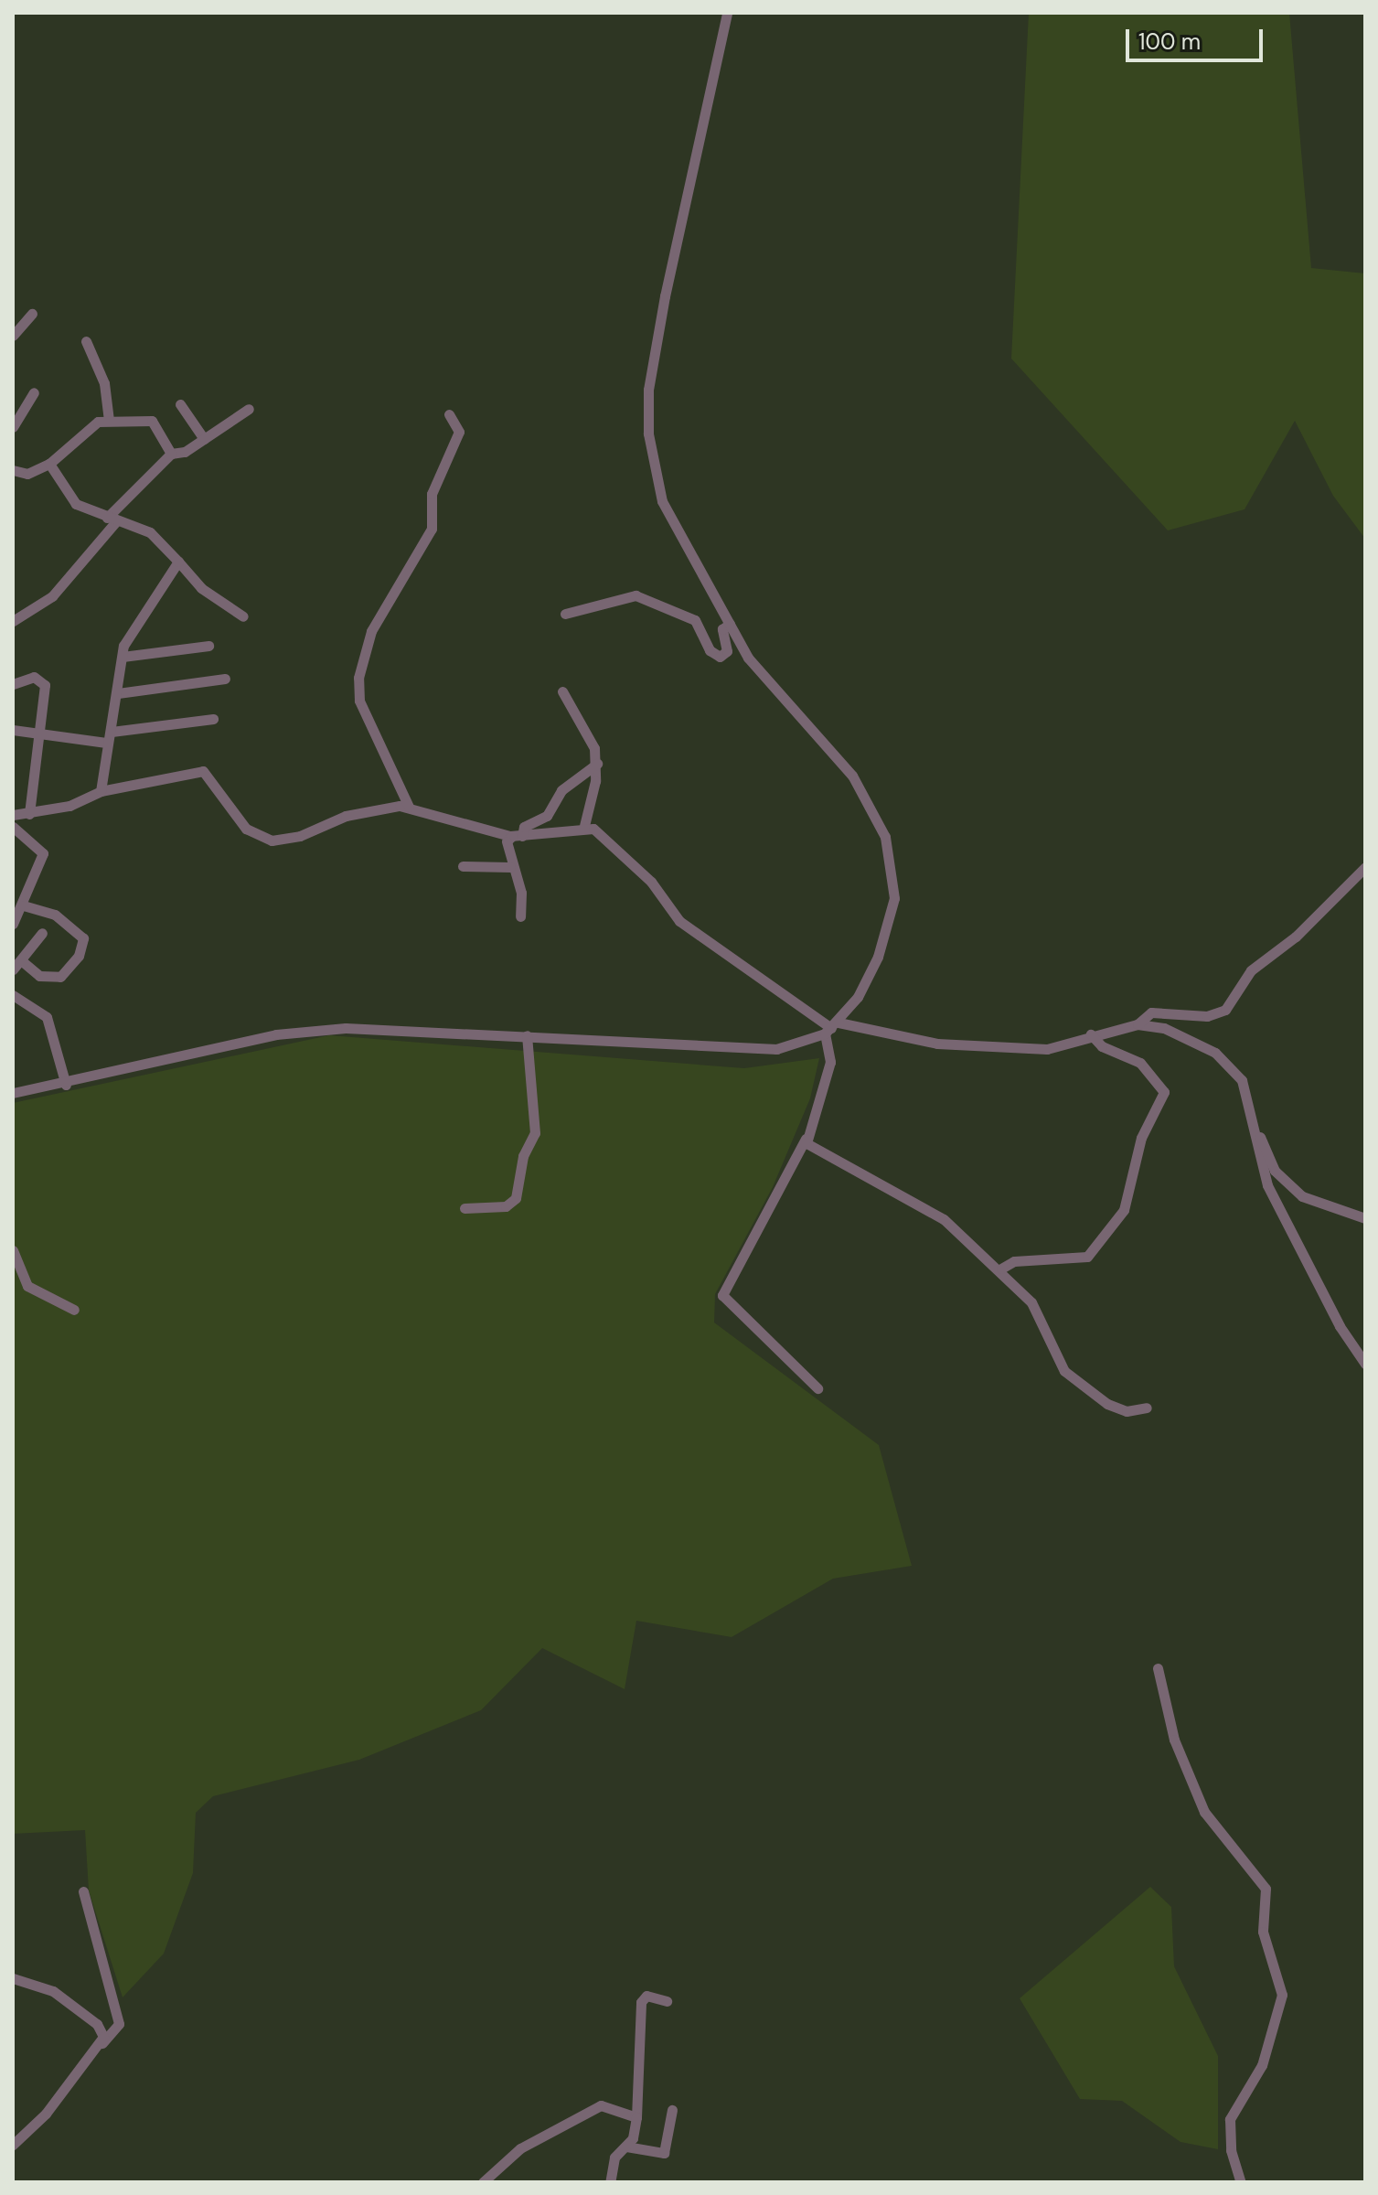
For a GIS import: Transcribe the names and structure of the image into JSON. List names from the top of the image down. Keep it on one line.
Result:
{"scale_bar":"100 m"}
